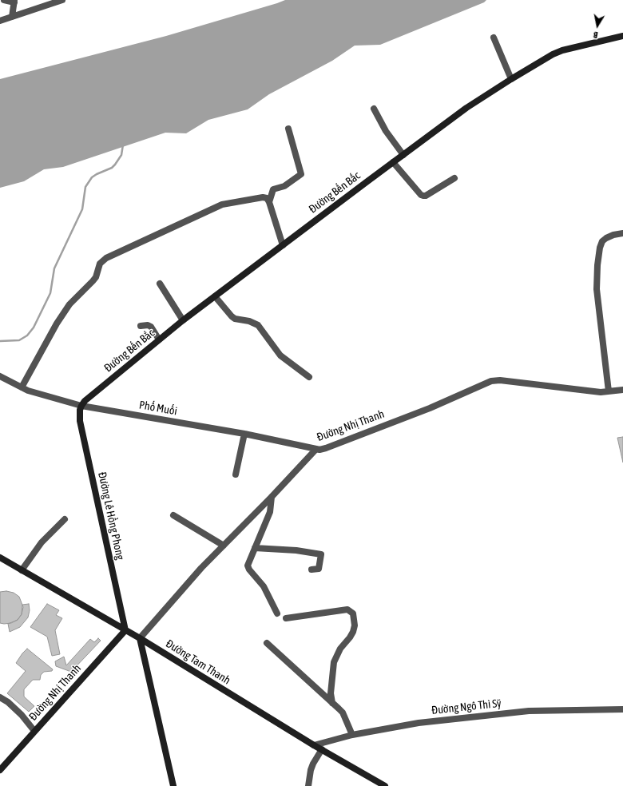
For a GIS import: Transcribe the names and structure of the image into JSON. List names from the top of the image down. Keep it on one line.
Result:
{"streets":{"main road":["Đường Bến Bắc","Đường Nhị Thanh","Đường Lê Hồng Phong","Đường Tam Thanh"],"street":["Phố Muối","Đường Ngô Thì Sỹ"]},"crossings":[["Đường Bến Bắc","Phố Muối"],["Đường Bến Bắc","Đường Lê Hồng Phong"],["Phố Muối","Đường Nhị Thanh"],["Phố Muối","Đường Lê Hồng Phong"],["Đường Nhị Thanh","Đường Lê Hồng Phong"],["Đường Nhị Thanh","Đường Tam Thanh"],["Đường Lê Hồng Phong","Đường Tam Thanh"],["Đường Tam Thanh","Đường Ngô Thì Sỹ"]],"north":"bottom"}
